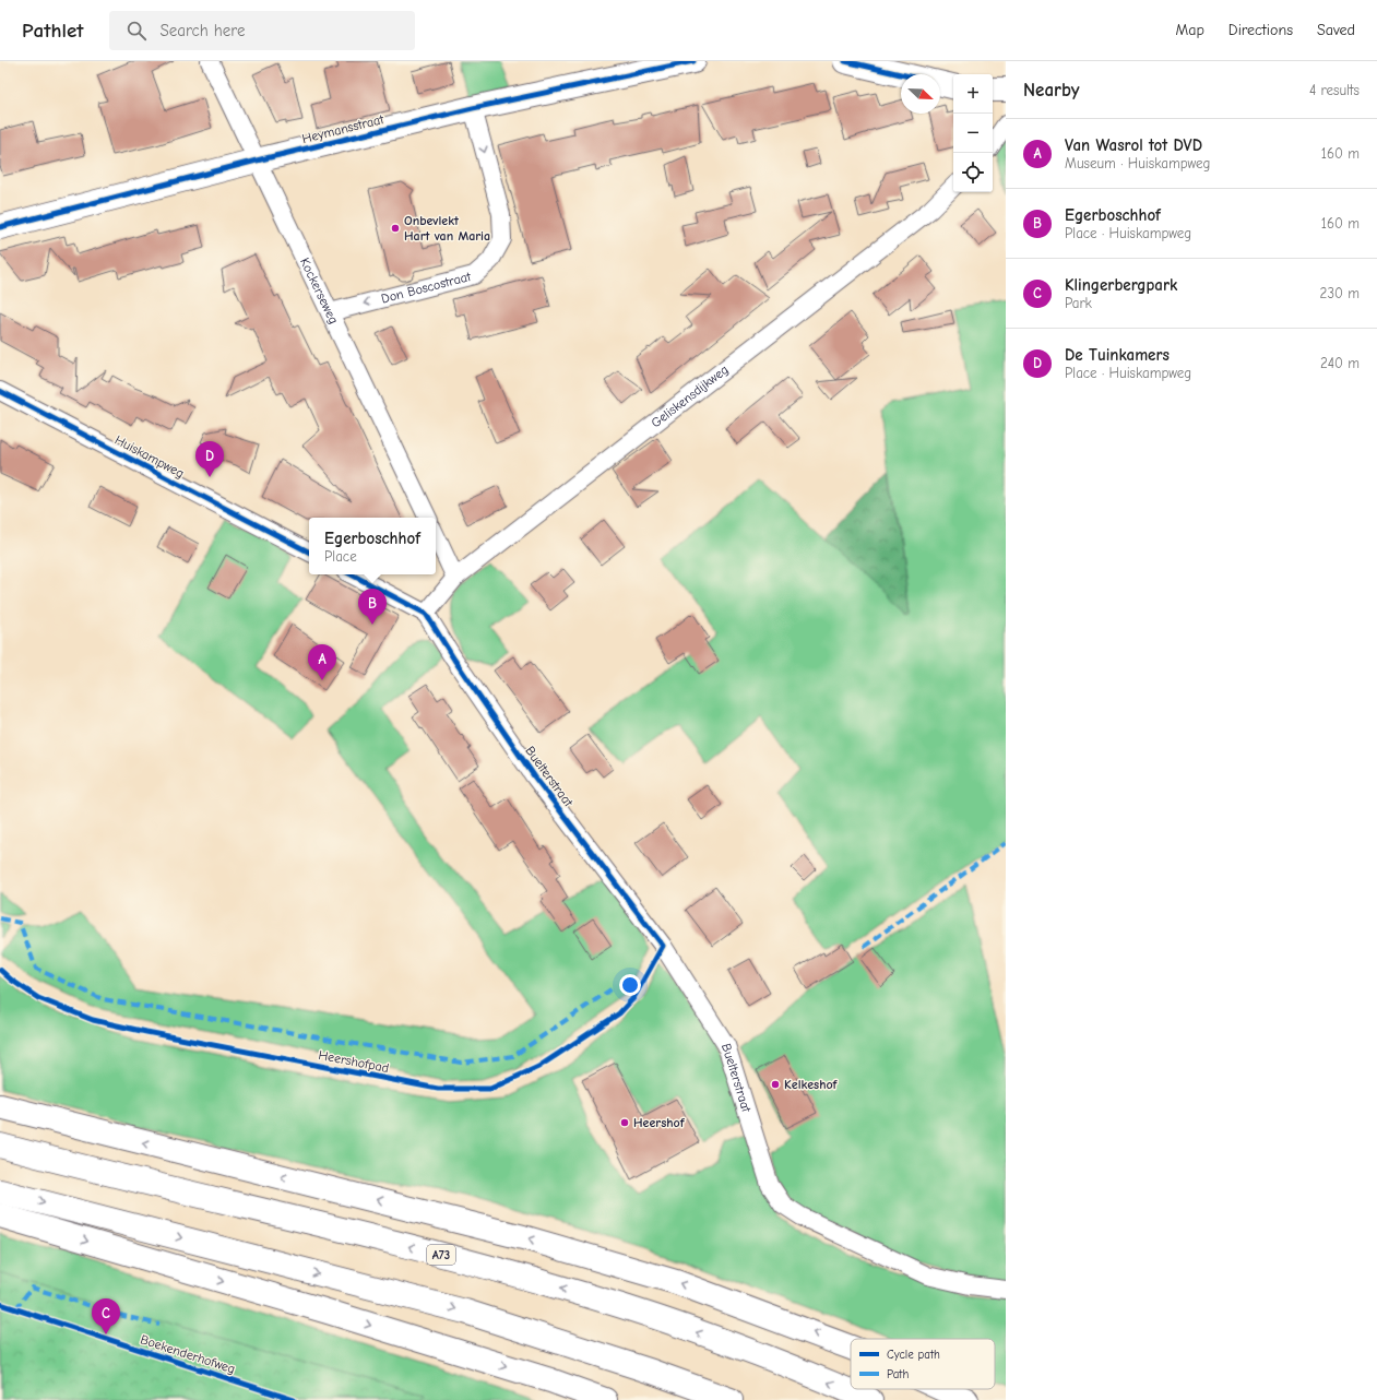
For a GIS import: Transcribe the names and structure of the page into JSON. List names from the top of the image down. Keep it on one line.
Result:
{"streets":{"main road":["Heymansstraat","A73"],"street":["Don Boscostraat","Kockerseweg","Geliskensdijkweg","Huiskampweg","Buelterstraat"],"cycle path":["Heershofpad","Boekenderhofweg"]},"crossings":[["Heymansstraat","Don Boscostraat"],["Heymansstraat","Kockerseweg"],["Don Boscostraat","Kockerseweg"],["Geliskensdijkweg","Buelterstraat"]],"places":["Onbevlekt Hart van Maria","Kelkeshof","Heershof"],"legend":["Cycle path","Path"],"north":"bottom right","page":{"header":"Pathlet","search":"Search here","nav":["Map","Directions","Saved"],"heading":["Nearby","4 results"],"map_buttons":["+","−"],"list":[{"mark":"A","name":"Van Wasrol tot DVD","note":"Museum · Huiskampweg","value":"160 m"},{"mark":"B","name":"Egerboschhof","note":"Place · Huiskampweg","value":"160 m"},{"mark":"C","name":"Klingerbergpark","note":"Park","value":"230 m"},{"mark":"D","name":"De Tuinkamers","note":"Place · Huiskampweg","value":"240 m"}],"pins":["D","B","A","C"],"popup":["Egerboschhof","Place"]}}
